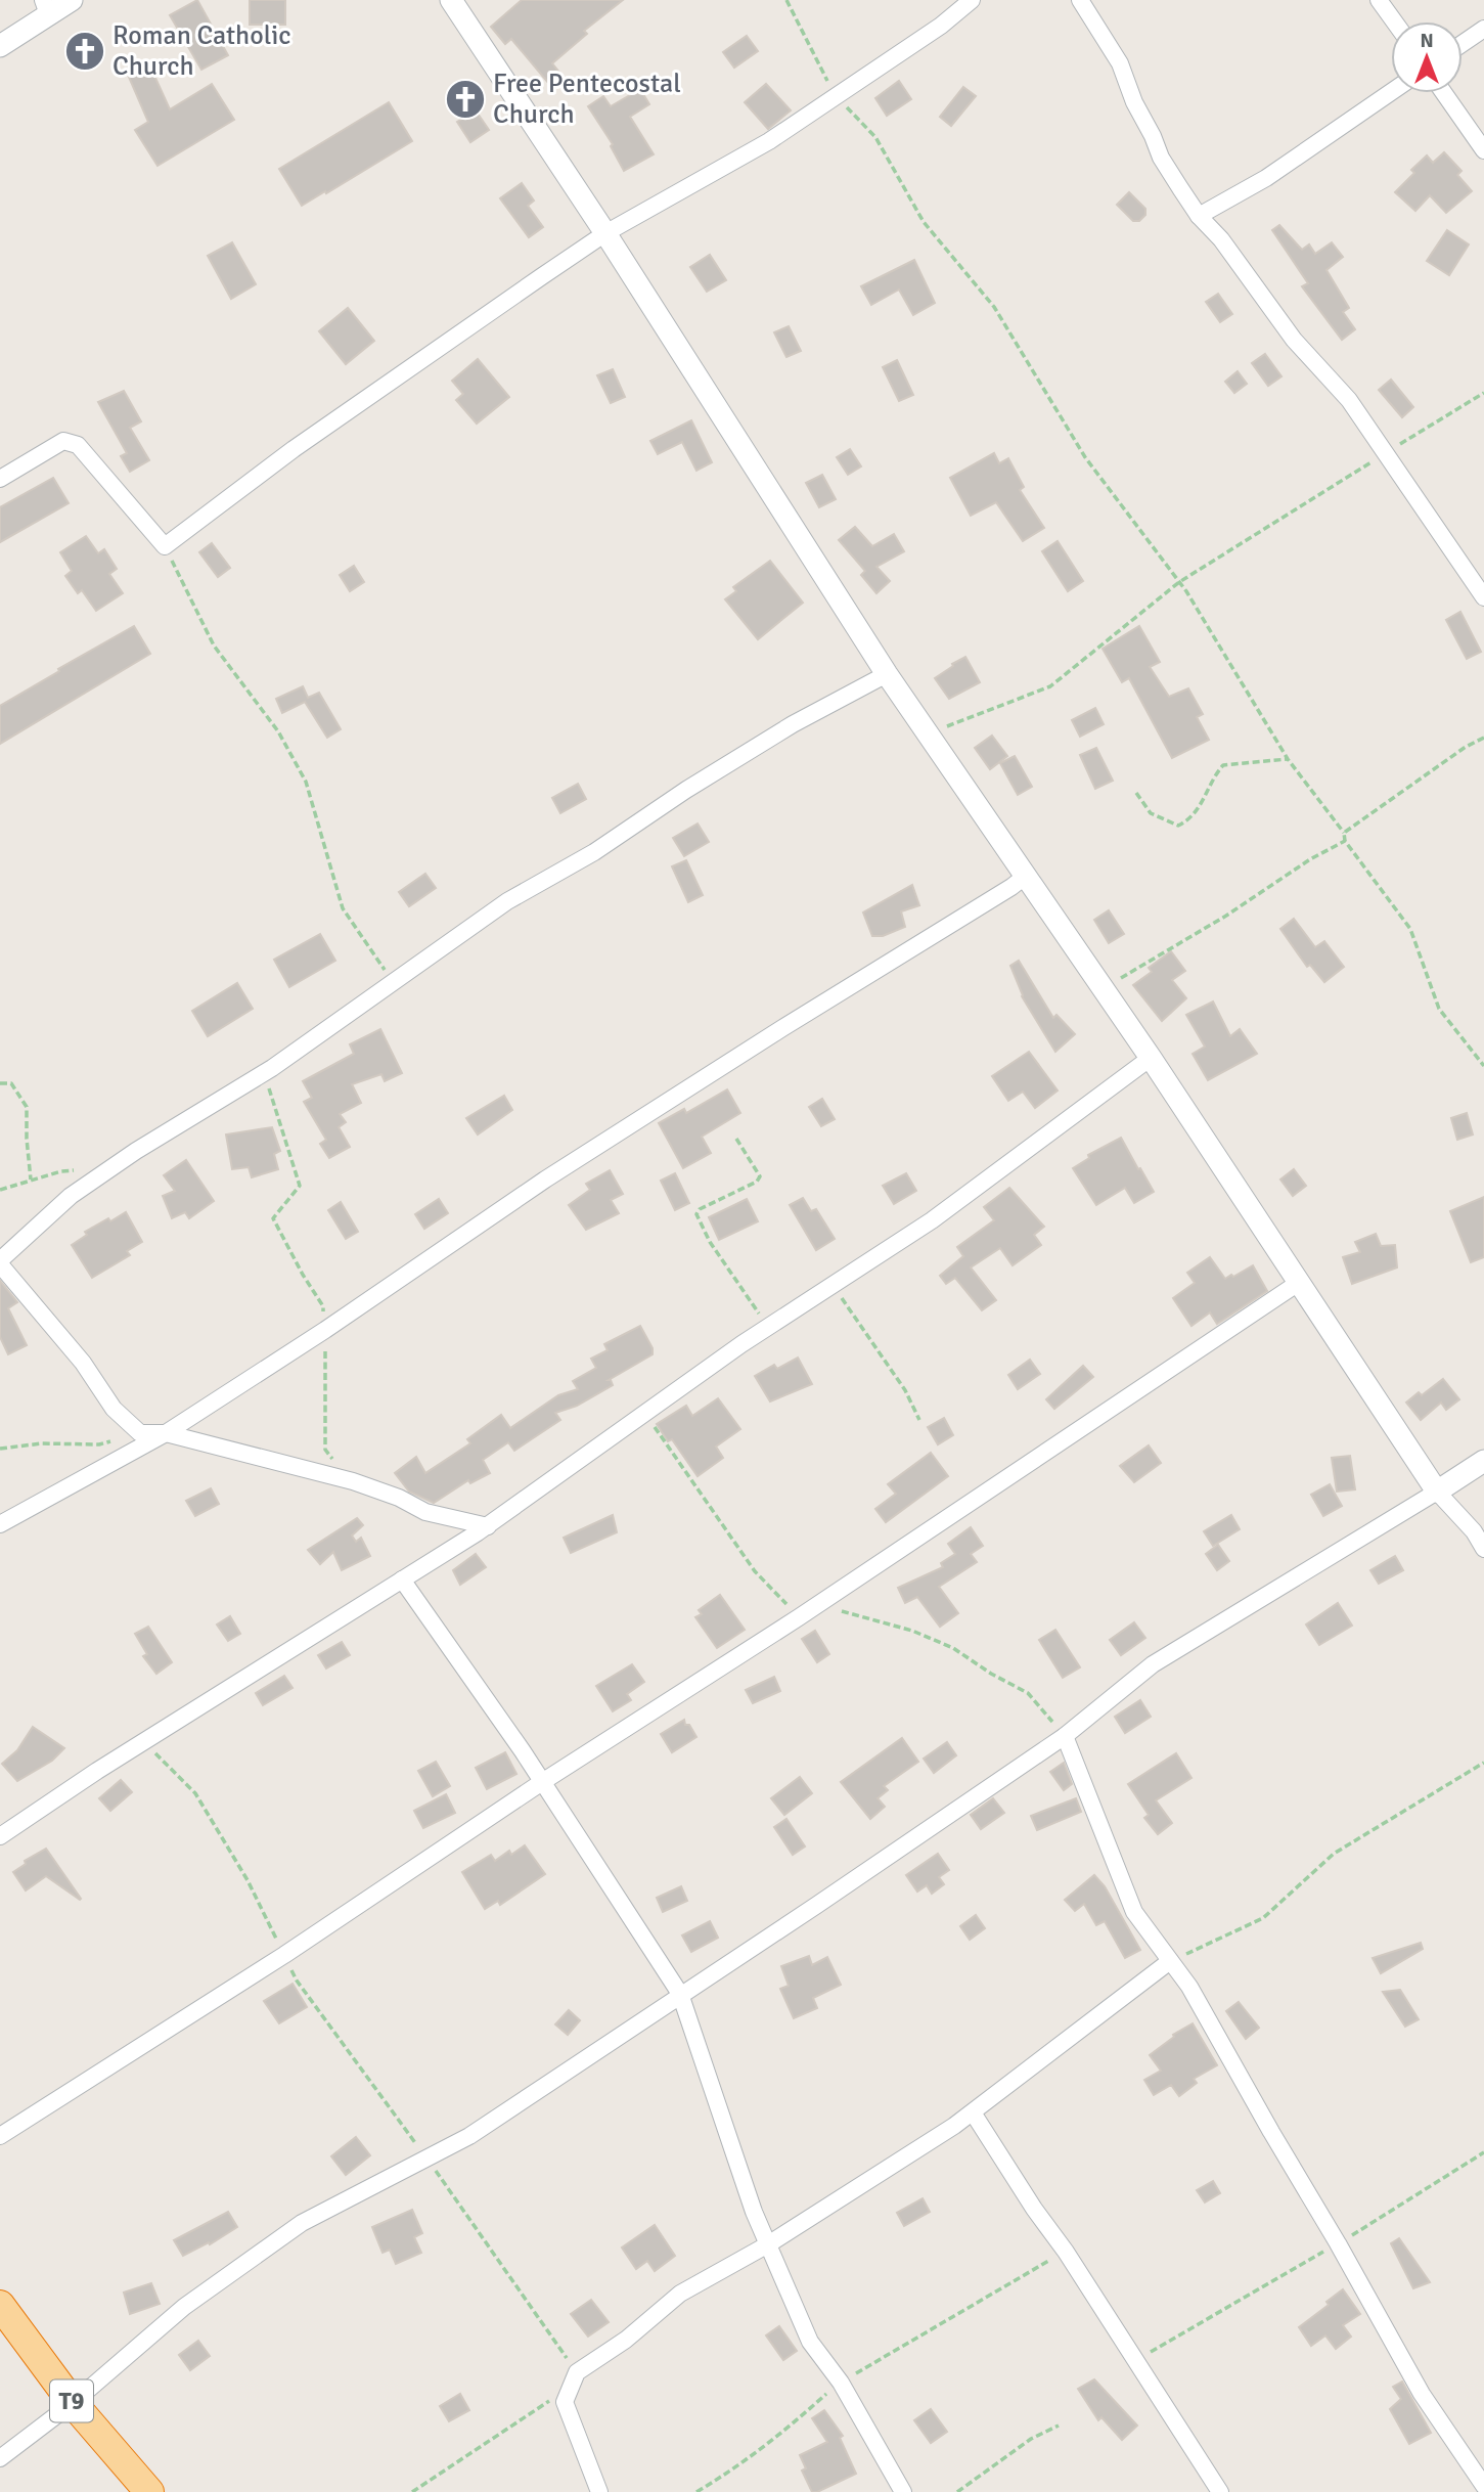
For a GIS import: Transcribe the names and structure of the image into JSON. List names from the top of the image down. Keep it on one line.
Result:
{"streets":{"highway":["T9"]},"places":{"church":["Roman Catholic Church","Free Pentecostal Church"]},"north":"top"}
